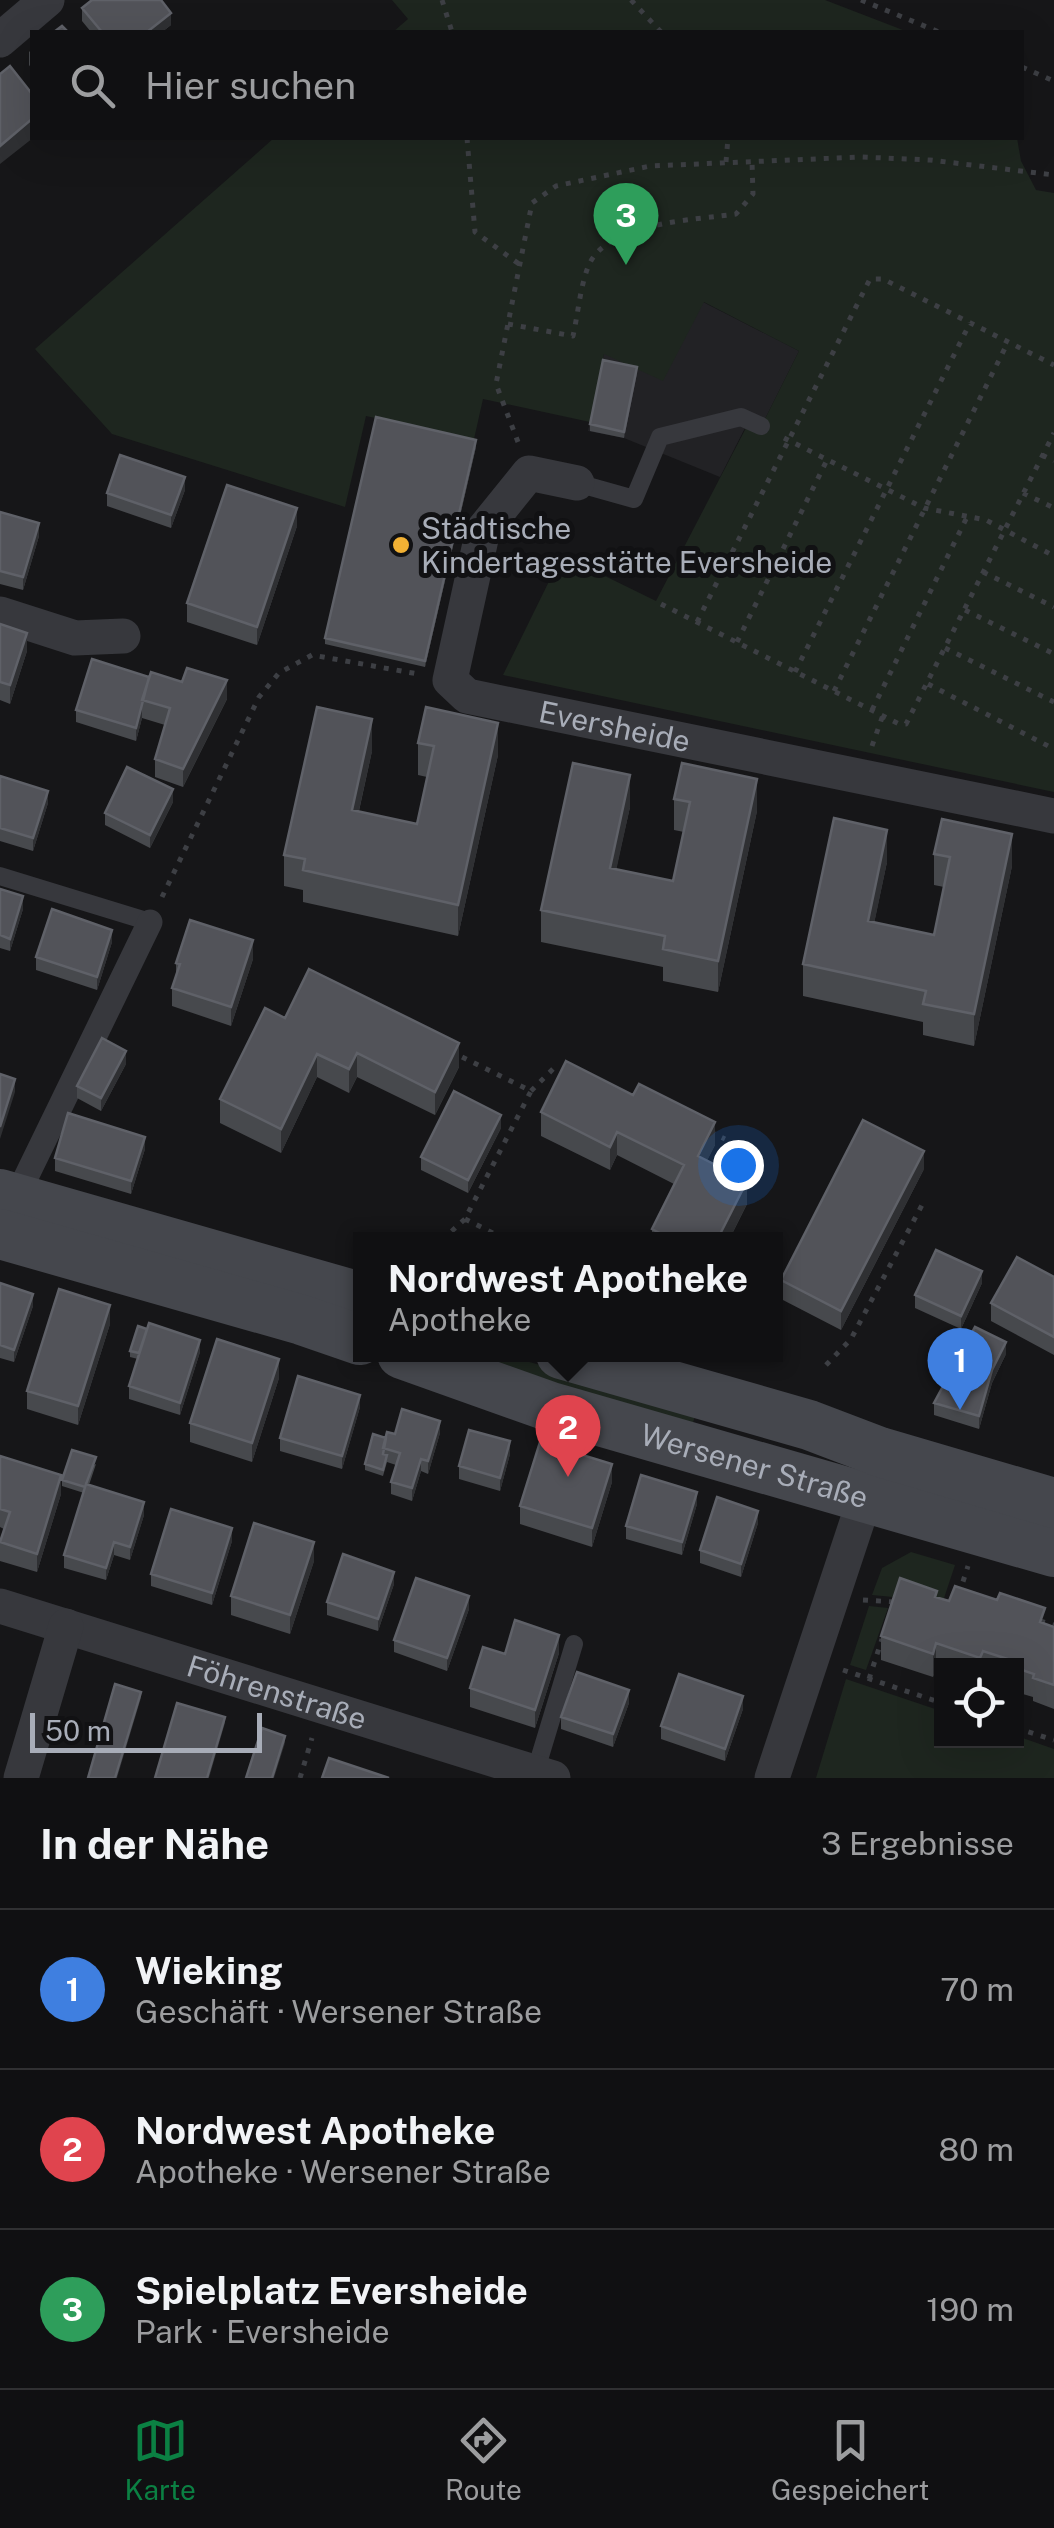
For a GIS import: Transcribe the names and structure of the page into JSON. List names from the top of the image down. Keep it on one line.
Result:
{"streets":{"main road":["Wersener Straße"],"street":["Eversheide","Föhrenstraße"]},"places":["Städtische Kindertagesstätte Eversheide"],"scale_bar":"50 m","page":{"search":"Hier suchen","pins":["3","1","2"],"popup":["Nordwest Apotheke","Apotheke"],"scale":"50 m","heading":["In der Nähe","3 Ergebnisse"],"list":[{"mark":"1","name":"Wieking","note":"Geschäft · Wersener Straße","value":"70 m"},{"mark":"2","name":"Nordwest Apotheke","note":"Apotheke · Wersener Straße","value":"80 m"},{"mark":"3","name":"Spielplatz Eversheide","note":"Park · Eversheide","value":"190 m"}],"nav":["Karte","Route","Gespeichert"]}}
